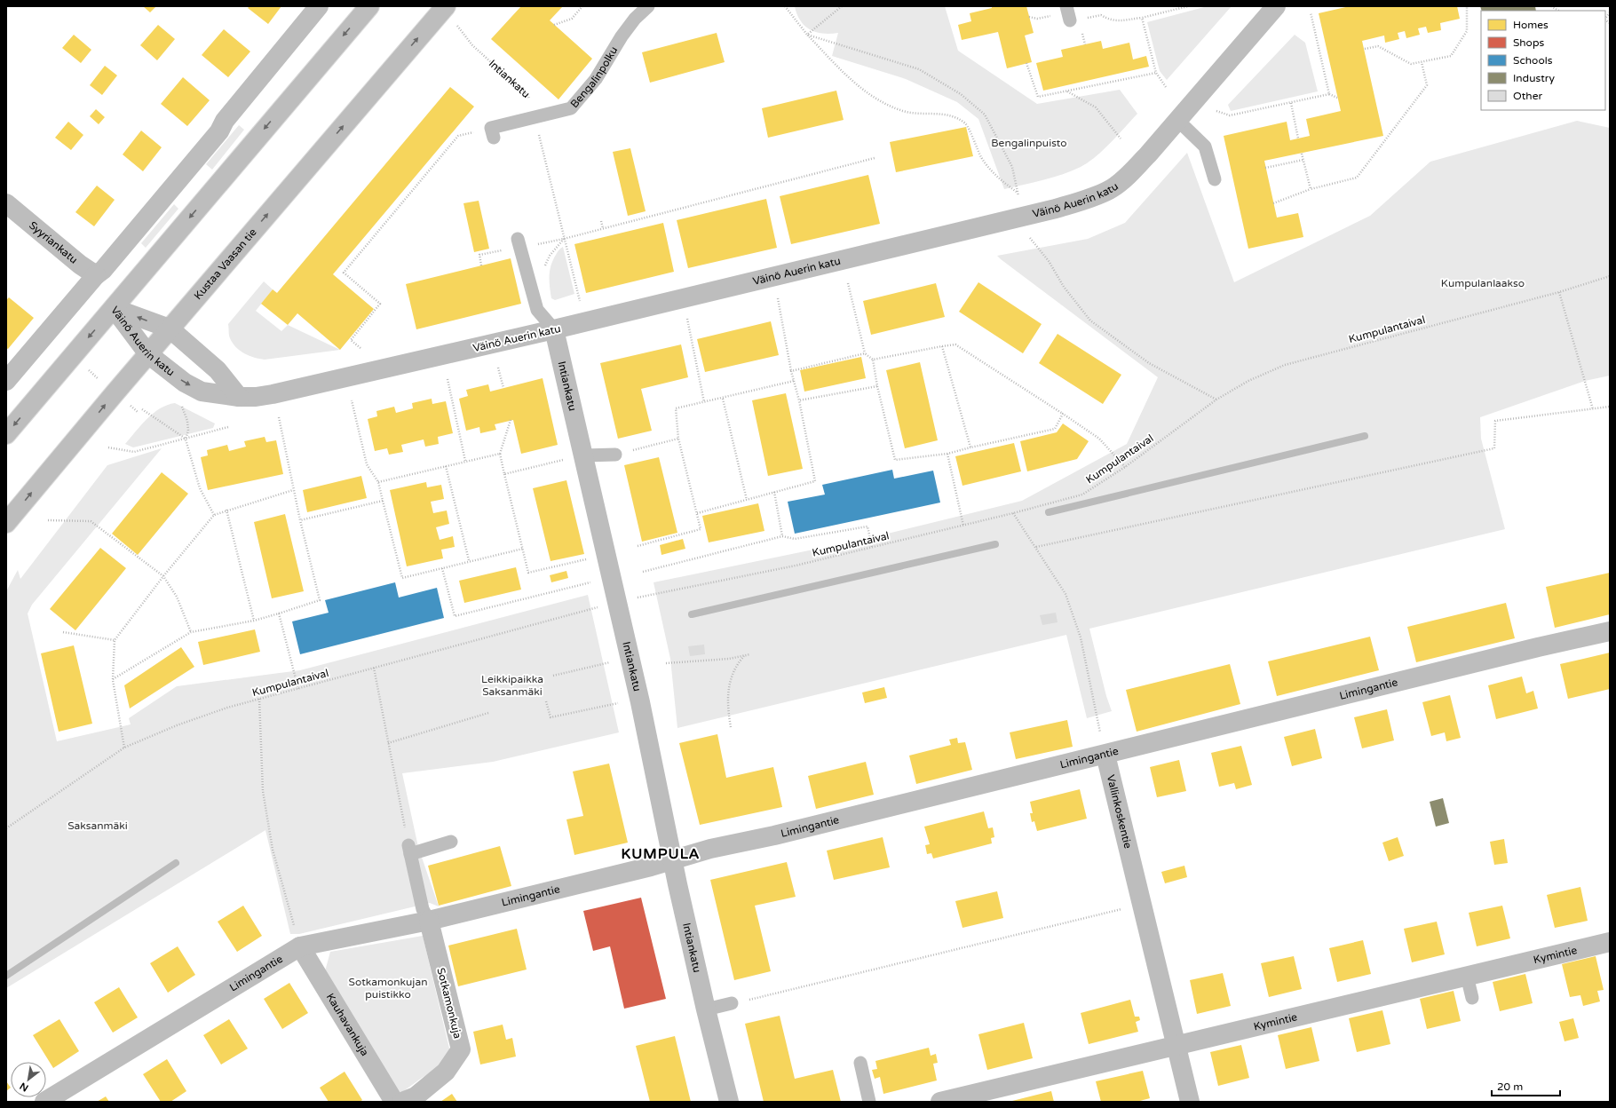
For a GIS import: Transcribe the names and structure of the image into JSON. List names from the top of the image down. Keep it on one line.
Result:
{"streets":{"street":["Intiankatu","Väinö Auerin katu","Syyriankatu","Kustaa Vaasan tie","Limingantie","Vallinkoskentie","Kymintie","Sotkamonkuja","Kauhavankuja"],"lane":["Bengalinpolku"],"path":["Kumpulantaival"]},"crossings":[["Bengalinpolku","Intiankatu"],["Intiankatu","Väinö Auerin katu"],["Intiankatu","Kumpulantaival"],["Intiankatu","Limingantie"],["Väinö Auerin katu","Kustaa Vaasan tie"],["Limingantie","Vallinkoskentie"],["Limingantie","Sotkamonkuja"],["Limingantie","Kauhavankuja"],["Vallinkoskentie","Kymintie"]],"districts":["KUMPULA"],"parks":["Bengalinpuisto","Kumpulanlaakso","Leikkipaikka Saksanmäki","Saksanmäki","Sotkamonkujan puistikko"],"legend":["Homes","Shops","Schools","Industry","Other"],"scale_bar":"20 m","north":"bottom left"}
